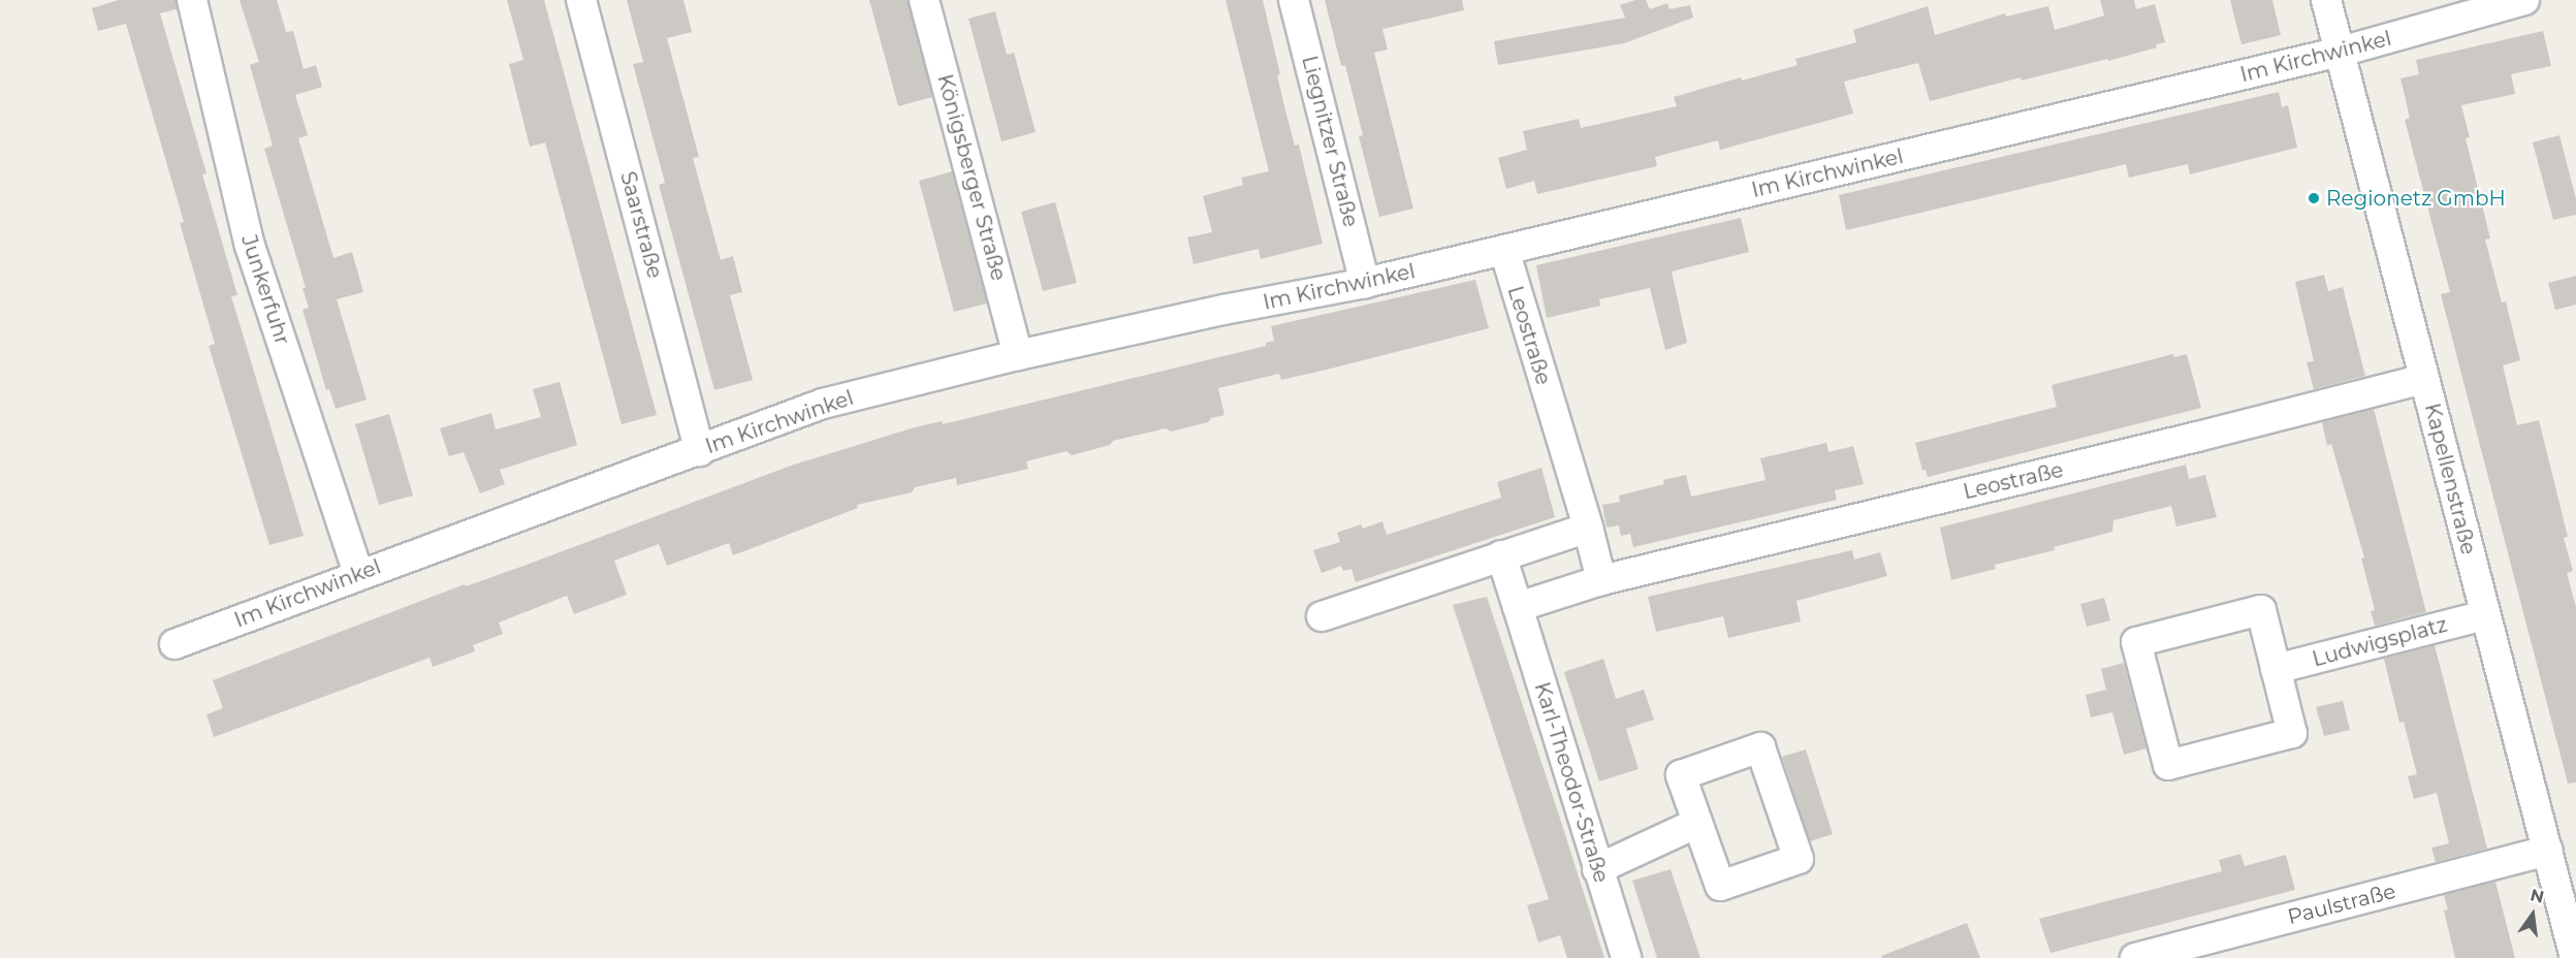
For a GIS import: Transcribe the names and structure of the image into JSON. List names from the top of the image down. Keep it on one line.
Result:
{"streets":{"street":["Im Kirchwinkel","Liegnitzer Straße","Königsberger Straße","Saarstraße","Junkerfuhr","Leostraße","Kapellenstraße","Ludwigsplatz","Karl-Theodor-Straße","Paulstraße"]},"crossings":[["Im Kirchwinkel","Liegnitzer Straße"],["Im Kirchwinkel","Königsberger Straße"],["Im Kirchwinkel","Saarstraße"],["Im Kirchwinkel","Junkerfuhr"],["Im Kirchwinkel","Leostraße"],["Im Kirchwinkel","Kapellenstraße"],["Leostraße","Kapellenstraße"],["Leostraße","Karl-Theodor-Straße"],["Kapellenstraße","Ludwigsplatz"],["Kapellenstraße","Paulstraße"]],"places":["Regionetz GmbH"],"north":"top"}
